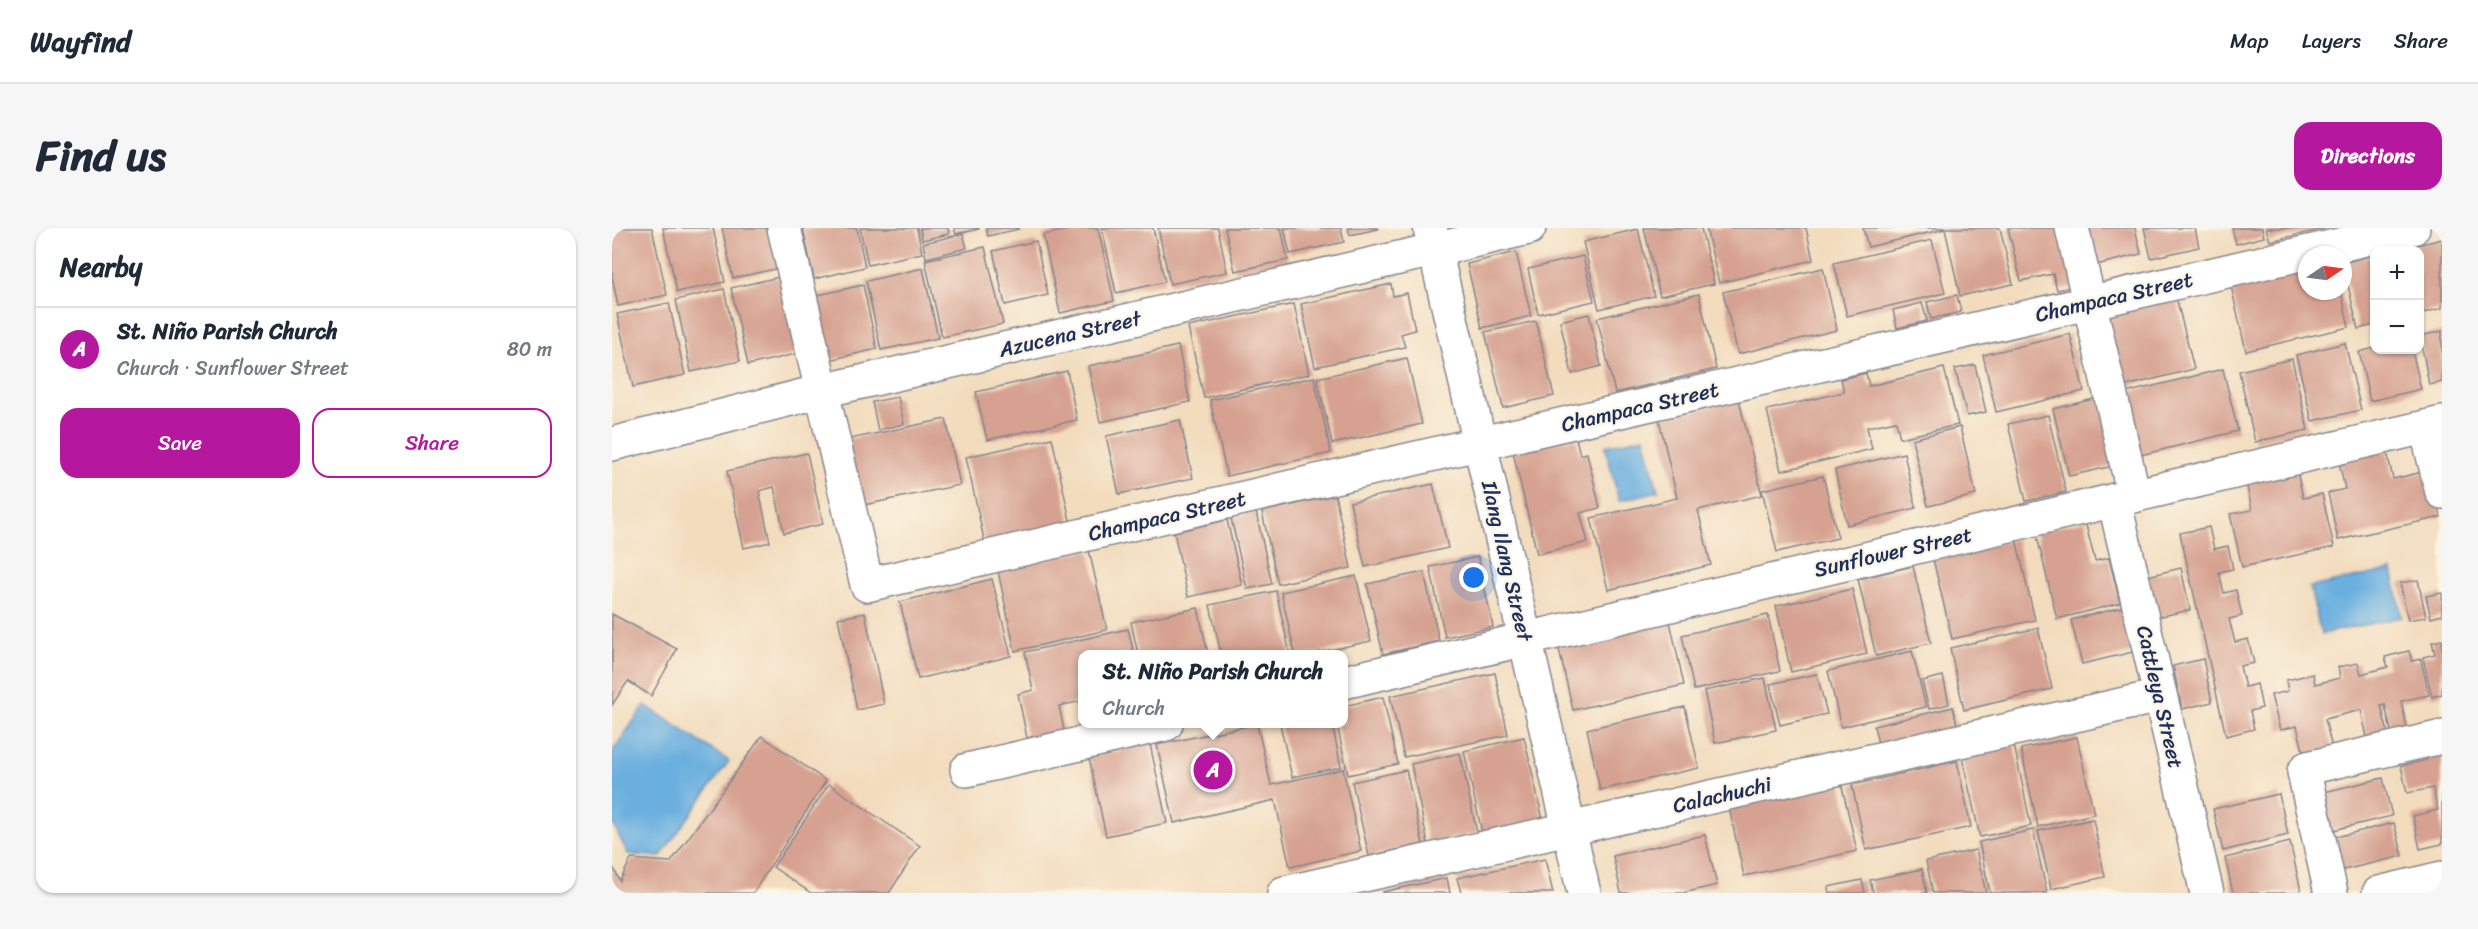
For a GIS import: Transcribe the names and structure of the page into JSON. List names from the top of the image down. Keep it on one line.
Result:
{"streets":{"street":["Champaca Street","Azucena Street","Sunflower Street","Ilang Ilang Street","Cattleya Street","Calachuchi"]},"crossings":[["Champaca Street","Azucena Street"],["Champaca Street","Ilang Ilang Street"],["Champaca Street","Cattleya Street"],["Azucena Street","Ilang Ilang Street"],["Sunflower Street","Ilang Ilang Street"],["Sunflower Street","Cattleya Street"],["Ilang Ilang Street","Calachuchi"],["Cattleya Street","Calachuchi"]],"north":"right","page":{"header":"Wayfind","nav":["Map","Layers","Share"],"title":"Find us","buttons":["Directions",["Save","Share"]],"heading":"Nearby","map_buttons":["+","−"],"list":[{"mark":"A","name":"St. Niño Parish Church","note":"Church · Sunflower Street","value":"80 m"}],"popup":["St. Niño Parish Church","Church"],"pins":"A"}}
